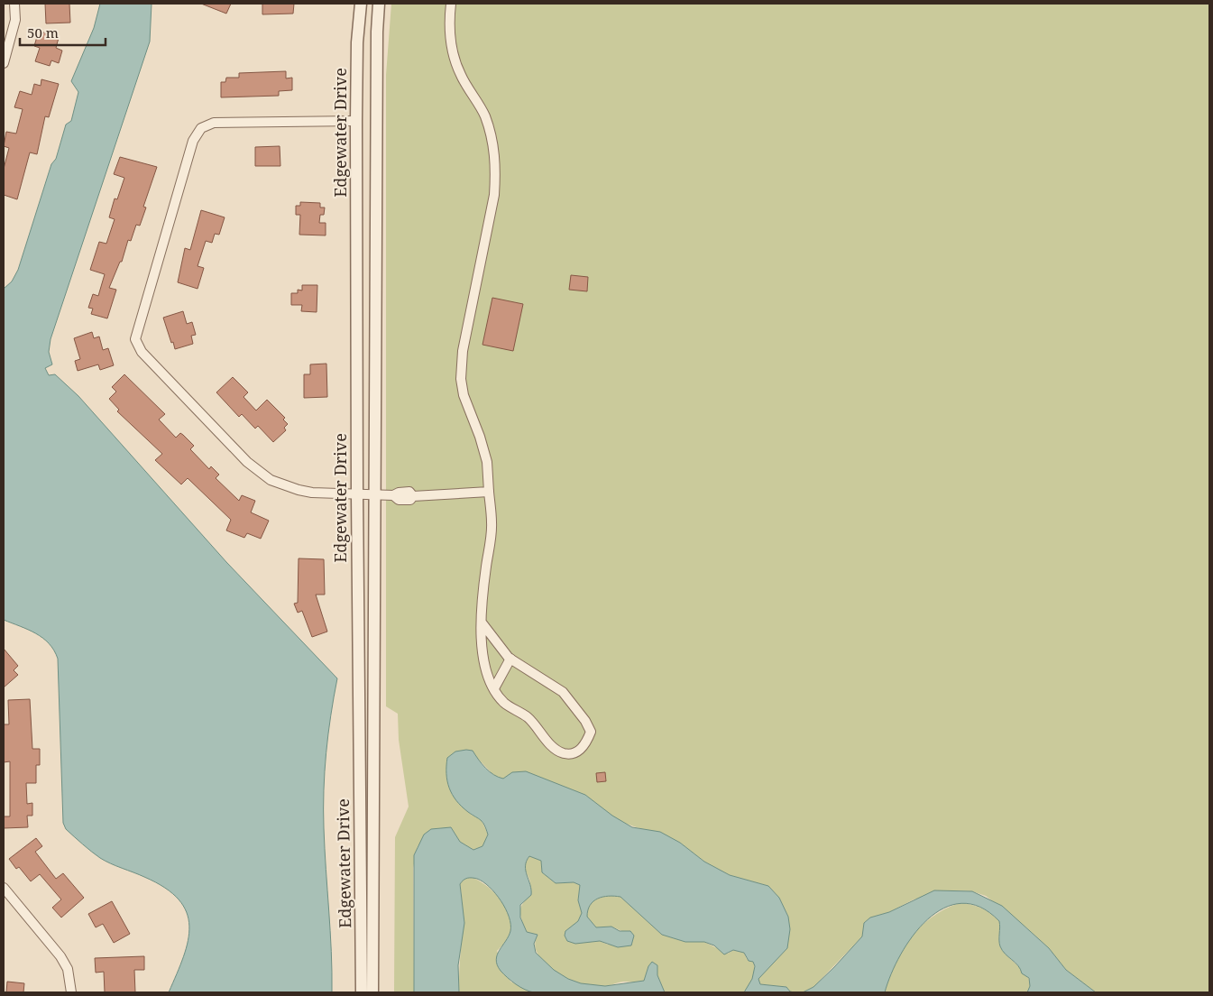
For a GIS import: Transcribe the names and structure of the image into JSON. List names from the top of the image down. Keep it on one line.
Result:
{"streets":{"street":["Edgewater Drive"]},"scale_bar":"50 m"}
